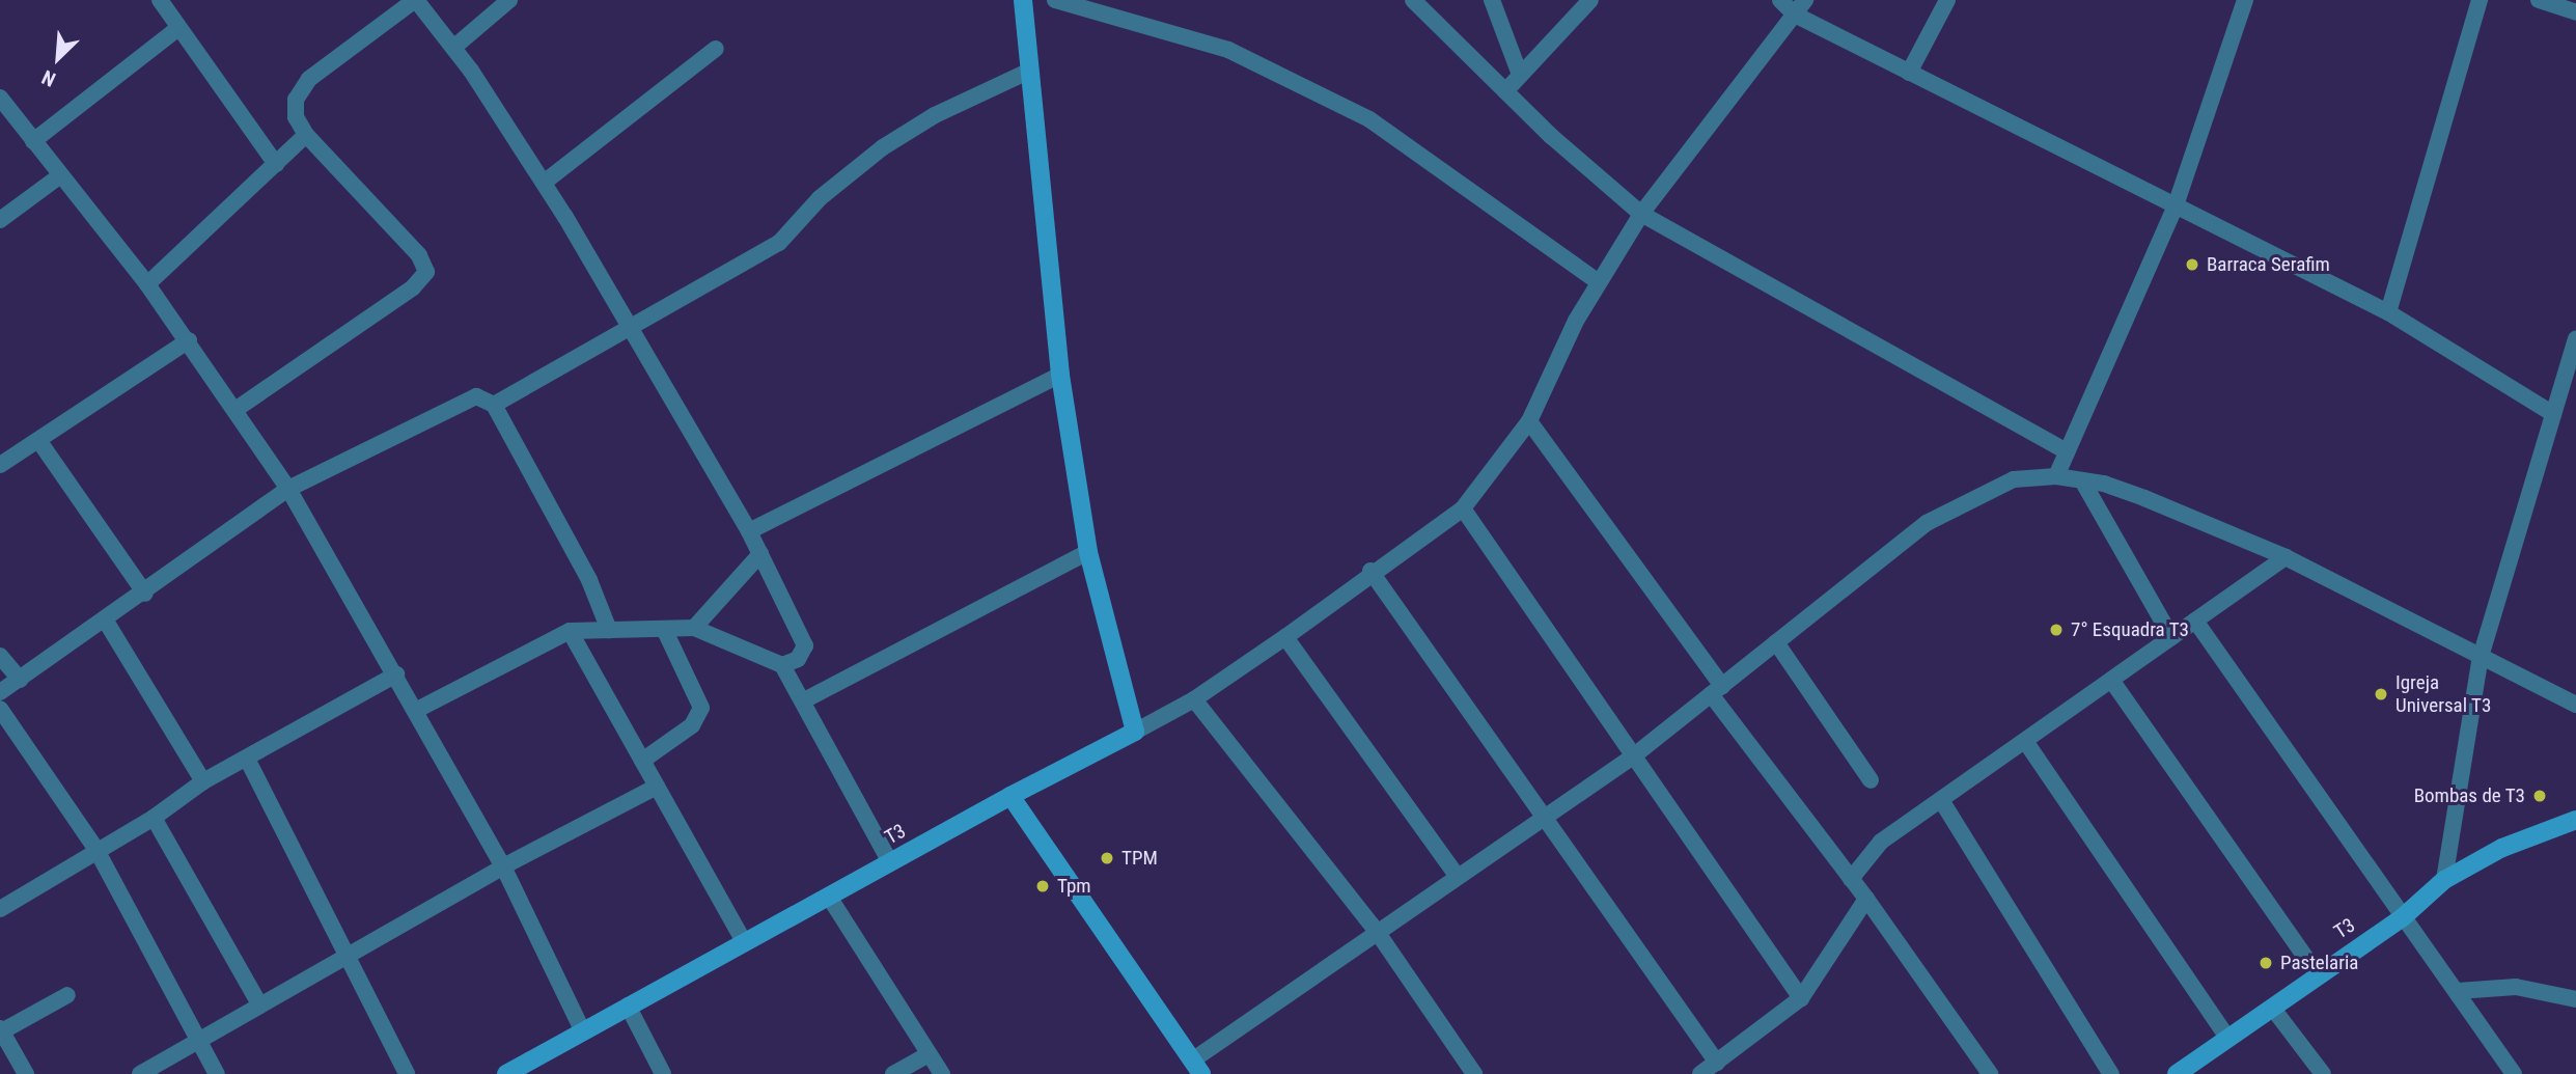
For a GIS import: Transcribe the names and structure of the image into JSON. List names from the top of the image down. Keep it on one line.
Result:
{"streets":{"street":["T3"]},"places":["Barraca Serafim","7° Esquadra T3","Igreja Universal T3","Bombas de T3","TPM","Tpm","Pastelaria"],"north":"bottom left"}
